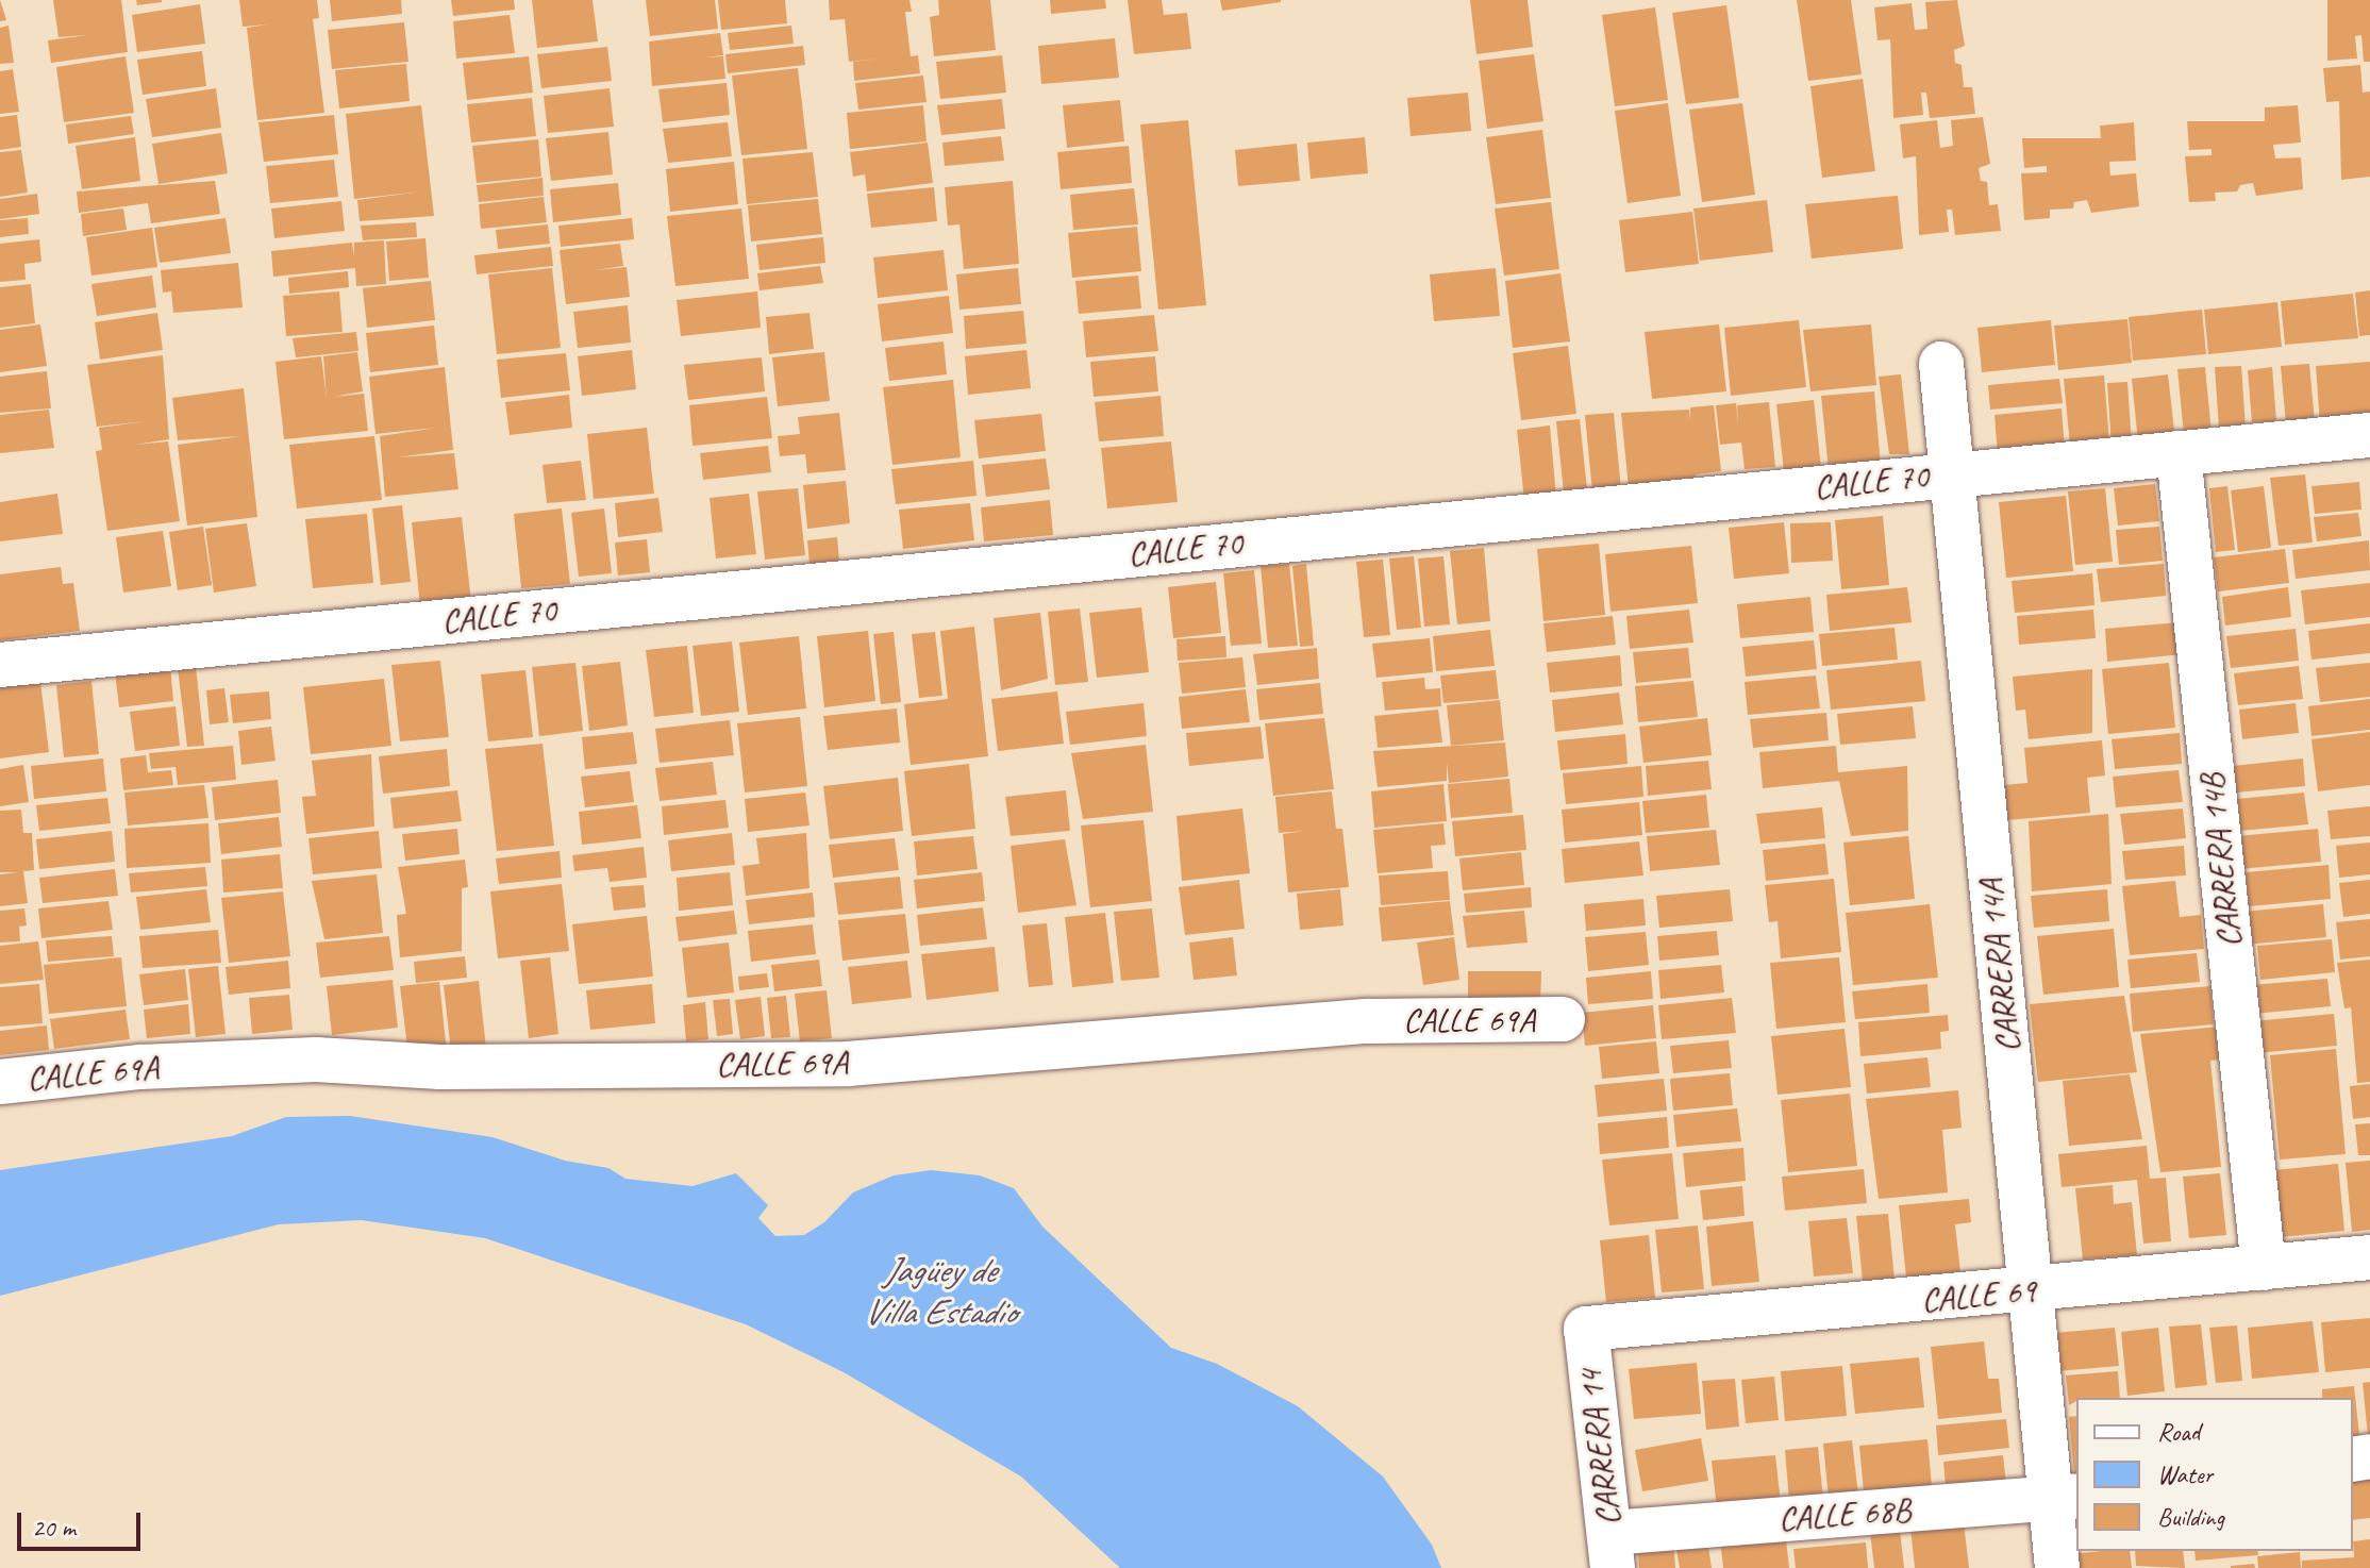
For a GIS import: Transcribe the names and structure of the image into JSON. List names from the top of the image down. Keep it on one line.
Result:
{"streets":{"street":["CALLE 70","CARRERA 14B","CARRERA 14A","CALLE 69A","CALLE 69","CARRERA 14","CALLE 68B"]},"crossings":[["CALLE 70","CARRERA 14B"],["CALLE 70","CARRERA 14A"],["CARRERA 14B","CALLE 69"],["CARRERA 14A","CALLE 69"],["CARRERA 14A","CALLE 68B"],["CALLE 69","CARRERA 14"],["CARRERA 14","CALLE 68B"]],"water":["Jagüey de Villa Estadio"],"legend":["Road","Water","Building"],"scale_bar":"20 m"}
